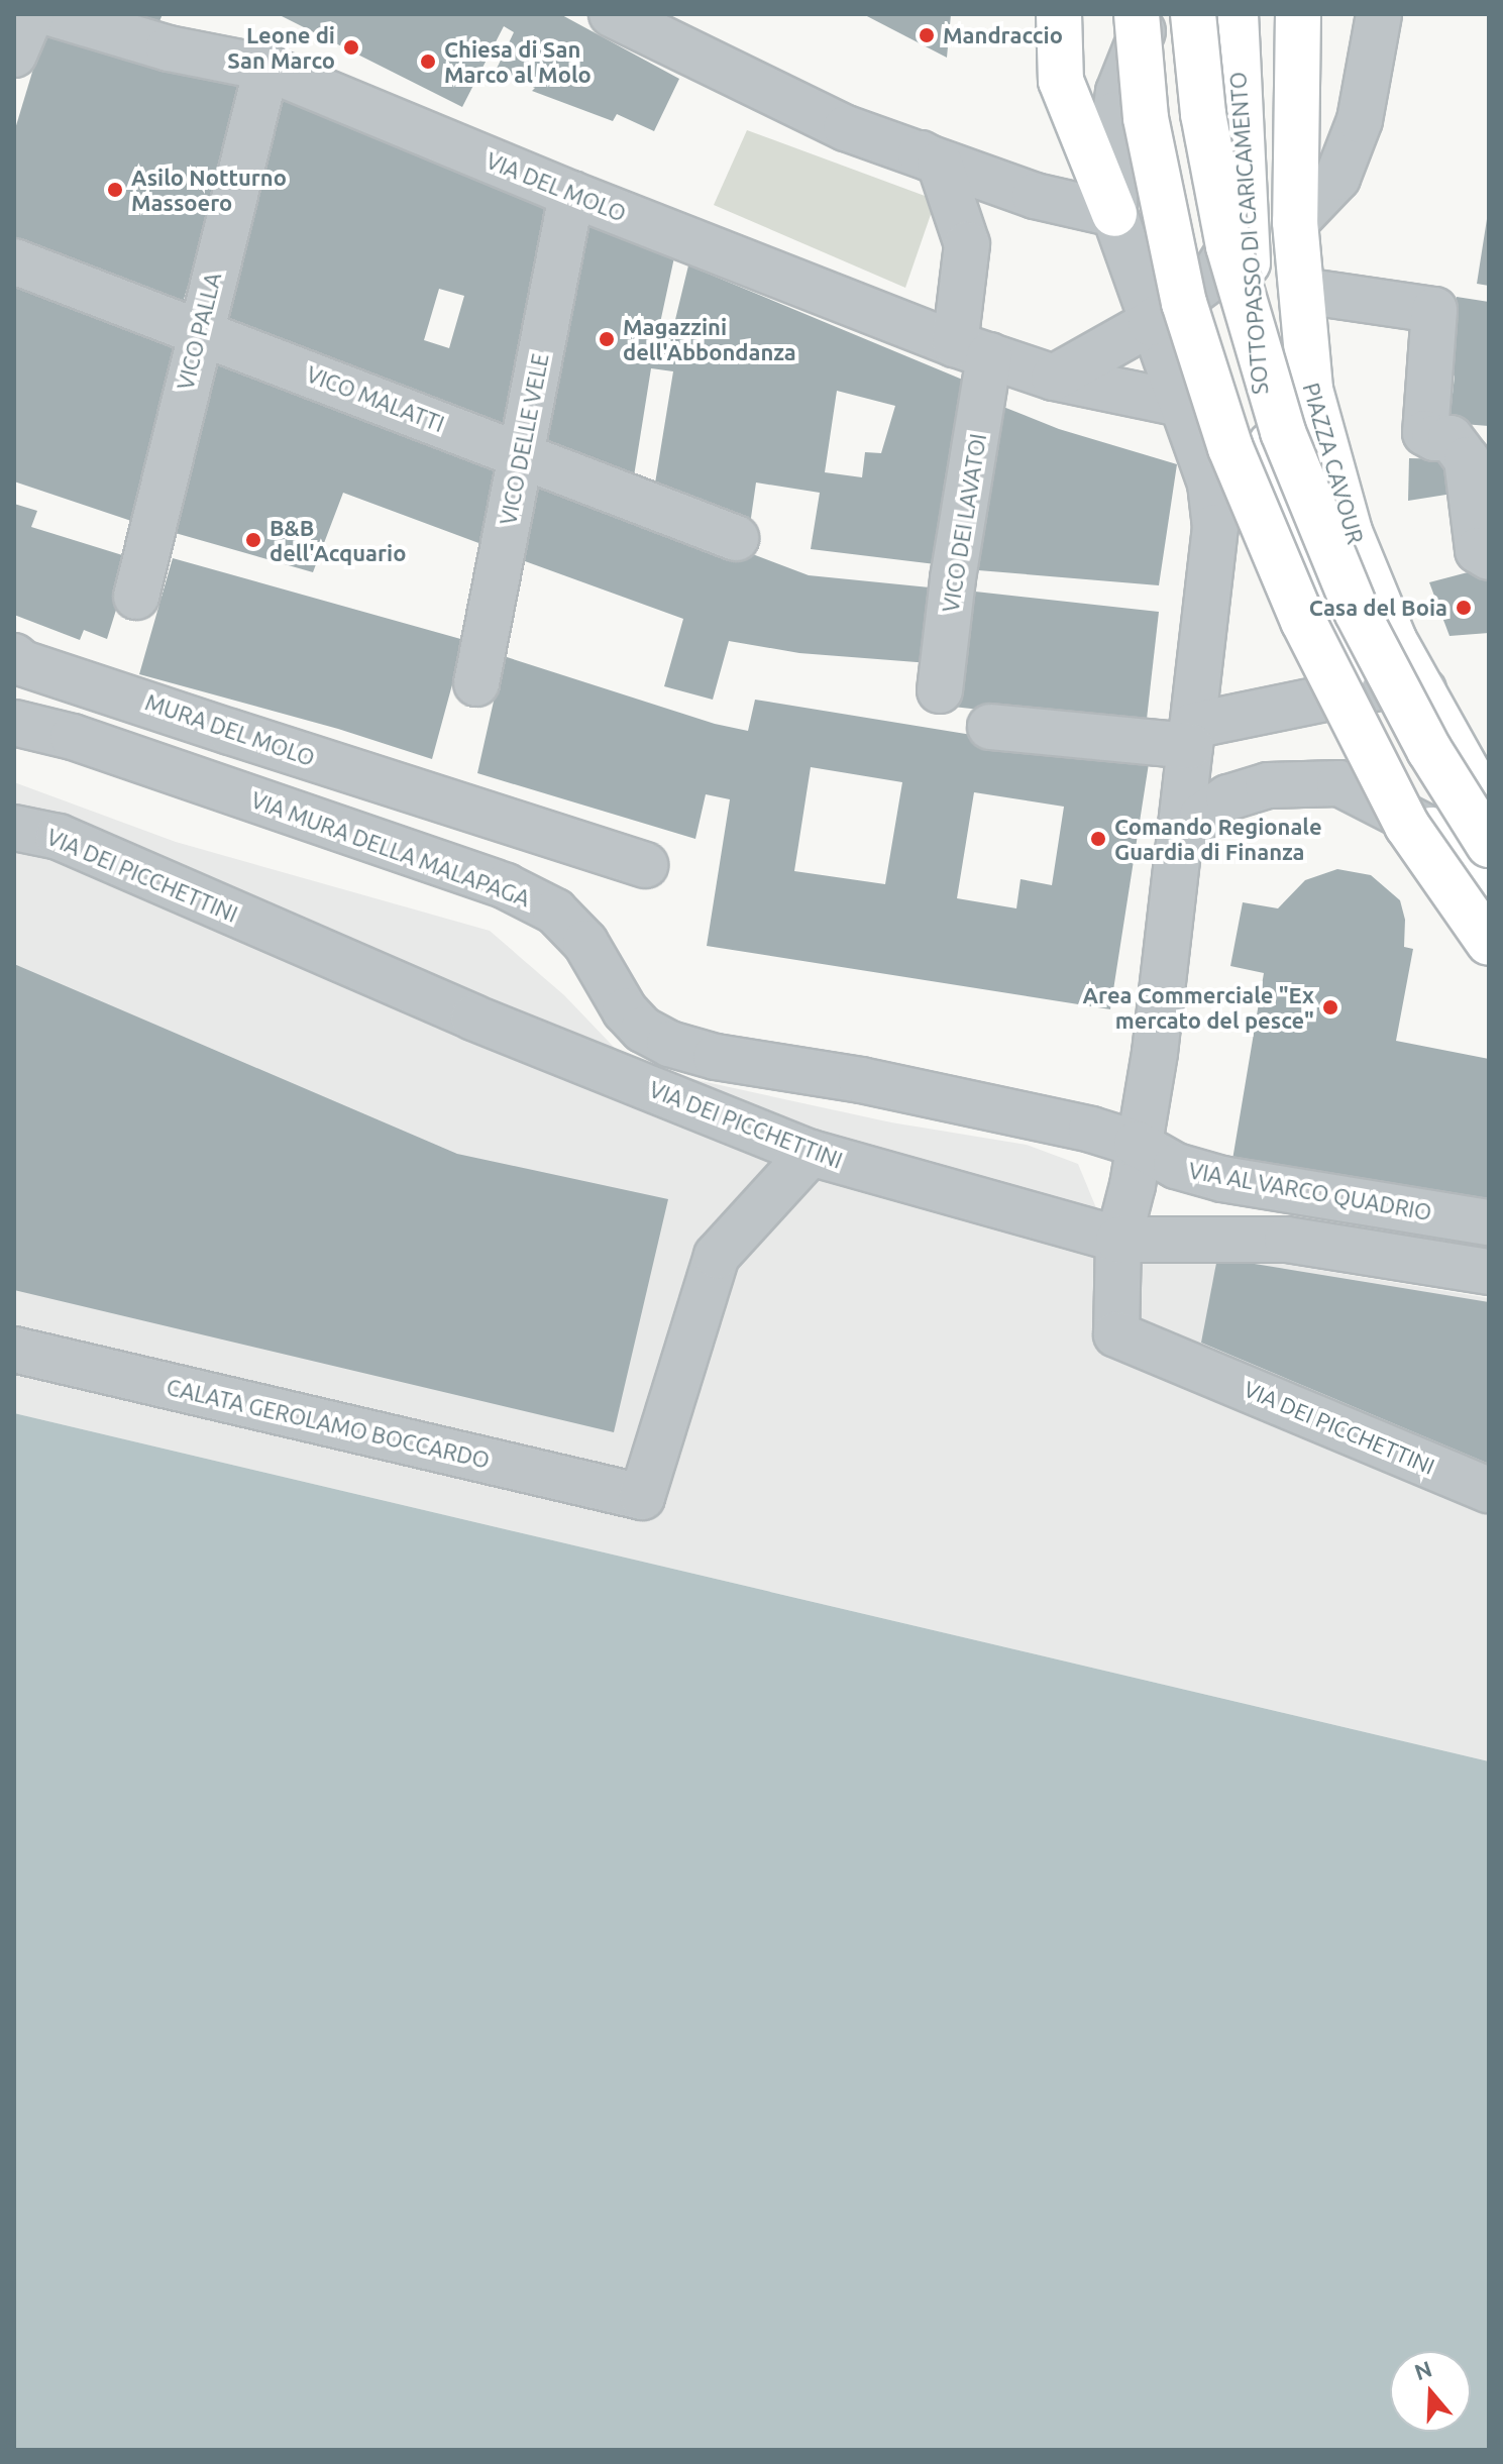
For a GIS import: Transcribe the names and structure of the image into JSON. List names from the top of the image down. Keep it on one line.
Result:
{"streets":{"main road":["SOTTOPASSO DI CARICAMENTO","PIAZZA CAVOUR"],"street":["VIA DEL MOLO","VICO PALLA","VICO MALATTI","VICO DELLE VELE","VICO DEI LAVATOI","MURA DEL MOLO","VIA MURA DELLA MALAPAGA","VIA DEI PICCHETTINI","VIA AL VARCO QUADRIO","CALATA GEROLAMO BOCCARDO"]},"crossings":[["VIA DEL MOLO","VICO PALLA"],["VIA DEL MOLO","VICO DELLE VELE"],["VIA DEL MOLO","VICO DEI LAVATOI"],["VICO PALLA","VICO MALATTI"],["VICO MALATTI","VICO DELLE VELE"],["VIA MURA DELLA MALAPAGA","VIA AL VARCO QUADRIO"],["VIA DEI PICCHETTINI","CALATA GEROLAMO BOCCARDO"]],"places":["Mandraccio","Leone di San Marco","Chiesa di San Marco al Molo","Asilo Notturno Massoero","Magazzini dell'Abbondanza","B&B dell'Acquario","Casa del Boia","Comando Regionale Guardia di Finanza","Area Commerciale \"Ex mercato del pesce\""],"north":"top"}
